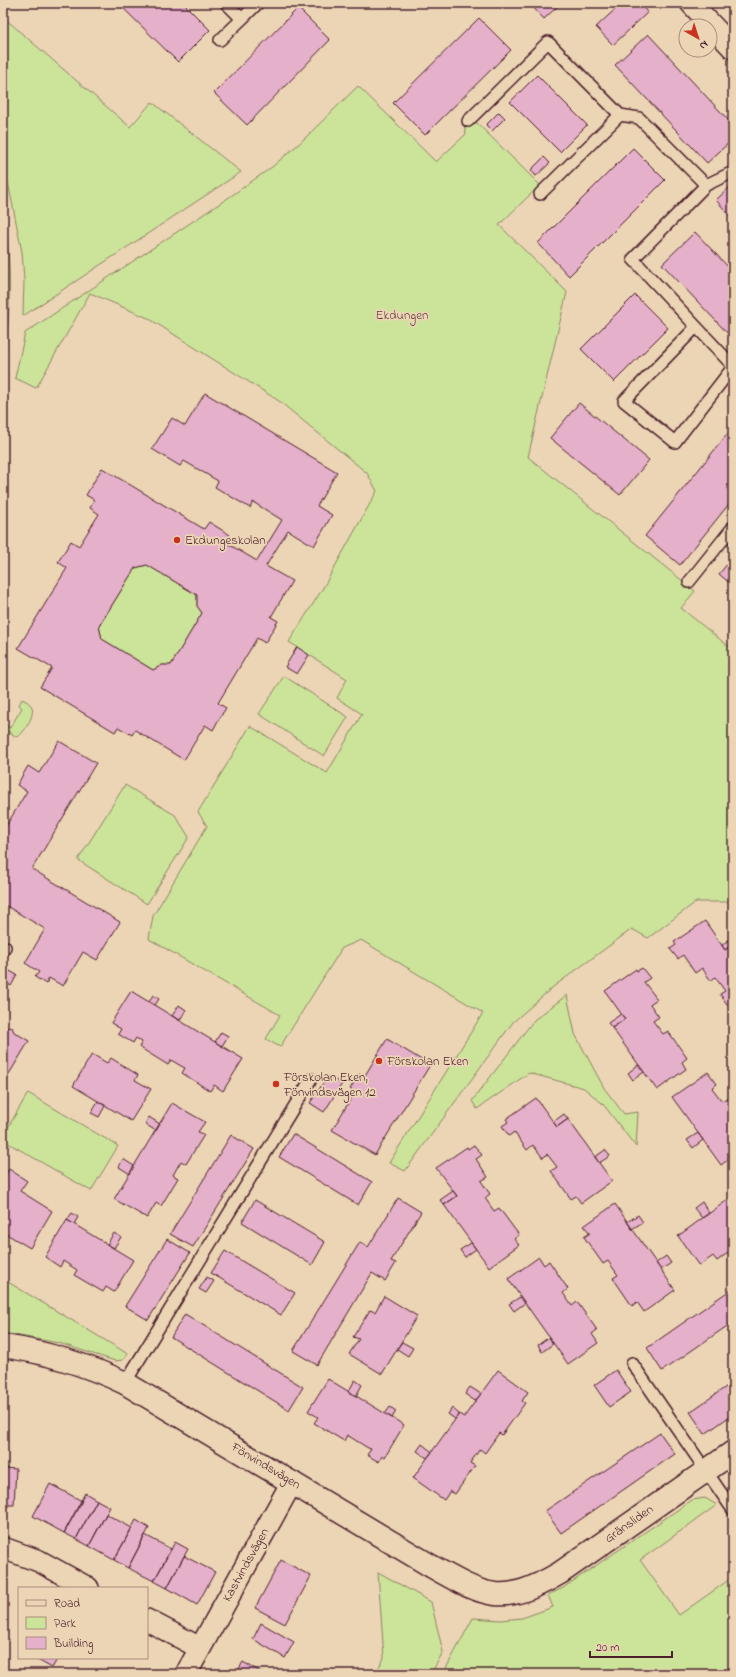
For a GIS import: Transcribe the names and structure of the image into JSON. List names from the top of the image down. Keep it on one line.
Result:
{"streets":{"street":["Fönvindsvägen","Gränsliden","Kastvindsvägen"]},"crossings":[["Fönvindsvägen","Gränsliden"],["Fönvindsvägen","Kastvindsvägen"]],"parks":["Ekdungen"],"places":["Ekdungeskolan","Förskolan Eken","Förskolan Eken, Fönvindsvägen 12"],"legend":["Road","Park","Building"],"scale_bar":"20 m","north":"bottom right"}
